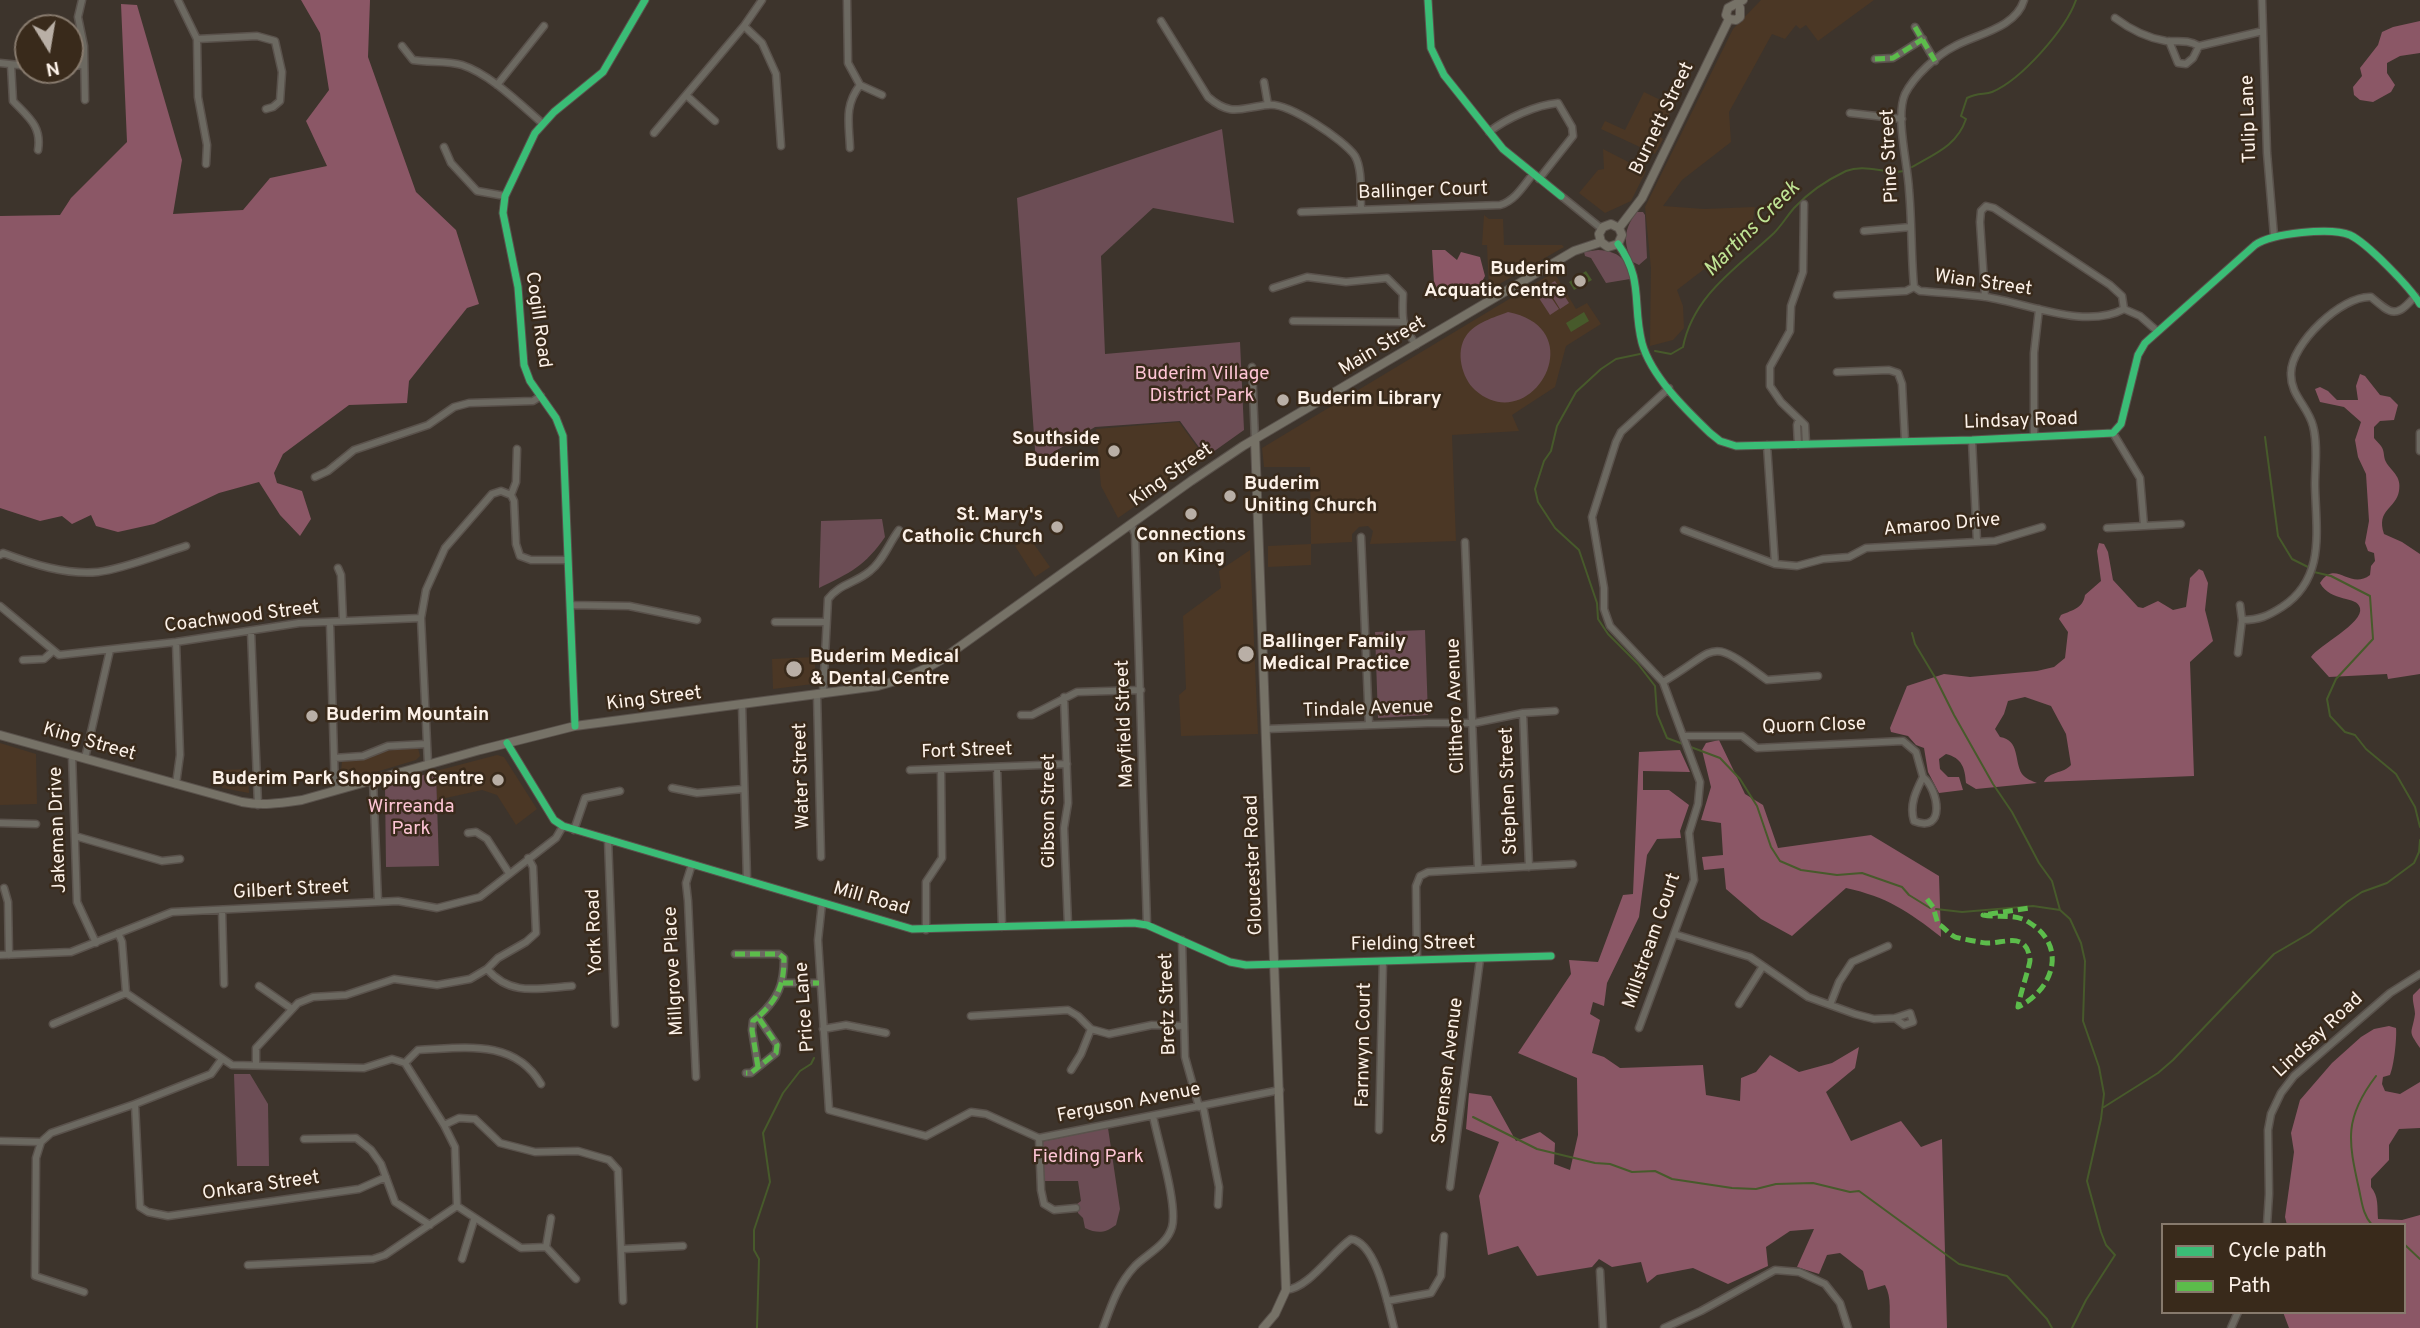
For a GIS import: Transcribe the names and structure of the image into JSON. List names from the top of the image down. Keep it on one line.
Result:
{"streets":{"main road":["Burnett Street","Main Street","King Street","Gloucester Road"],"street":["Tulip Lane","Pine Street","Ballinger Court","Wian Street","Cogill Road","Lindsay Road","Amaroo Drive","Coachwood Street","Clithero Avenue","Tindale Avenue","Mayfield Street","Quorn Close","Fort Street","Water Street","Stephen Street","Gibson Street","Jakeman Drive","Gilbert Street","Mill Road","York Road","Millstream Court","Fielding Street","Millgrove Place","Bretz Street","Price Lane","Farnwyn Court","Sorensen Avenue","Ferguson Avenue","Onkara Street"]},"crossings":[["Burnett Street","Main Street"],["Burnett Street","Lindsay Road"],["Pine Street","Wian Street"],["Cogill Road","King Street"],["Main Street","Lindsay Road"],["Main Street","King Street"],["Main Street","Gloucester Road"],["King Street","Mayfield Street"],["King Street","Water Street"],["King Street","Jakeman Drive"],["King Street","Gloucester Road"],["Clithero Avenue","Tindale Avenue"],["Tindale Avenue","Stephen Street"],["Tindale Avenue","Gloucester Road"],["Mayfield Street","Mill Road"],["Quorn Close","Millstream Court"],["Fort Street","Gibson Street"],["Gibson Street","Mill Road"],["Jakeman Drive","Gilbert Street"],["Gloucester Road","Mill Road"],["Gloucester Road","Fielding Street"],["Gloucester Road","Ferguson Avenue"],["Gilbert Street","Mill Road"],["Mill Road","York Road"],["Mill Road","Fielding Street"],["Mill Road","Millgrove Place"],["Mill Road","Bretz Street"],["Mill Road","Price Lane"],["Fielding Street","Farnwyn Court"],["Fielding Street","Sorensen Avenue"],["Bretz Street","Ferguson Avenue"],["Price Lane","Ferguson Avenue"]],"water":["Martins Creek"],"parks":["Buderim Village District Park","Wirreanda Park","Fielding Park"],"places":["Buderim Acquatic Centre","Buderim Library","Southside Buderim","Buderim Uniting Church","Connections on King","St. Mary's Catholic Church","Ballinger Family Medical Practice","Buderim Medical & Dental Centre","Buderim Mountain","Buderim Park Shopping Centre"],"legend":["Cycle path","Path"],"north":"bottom"}
